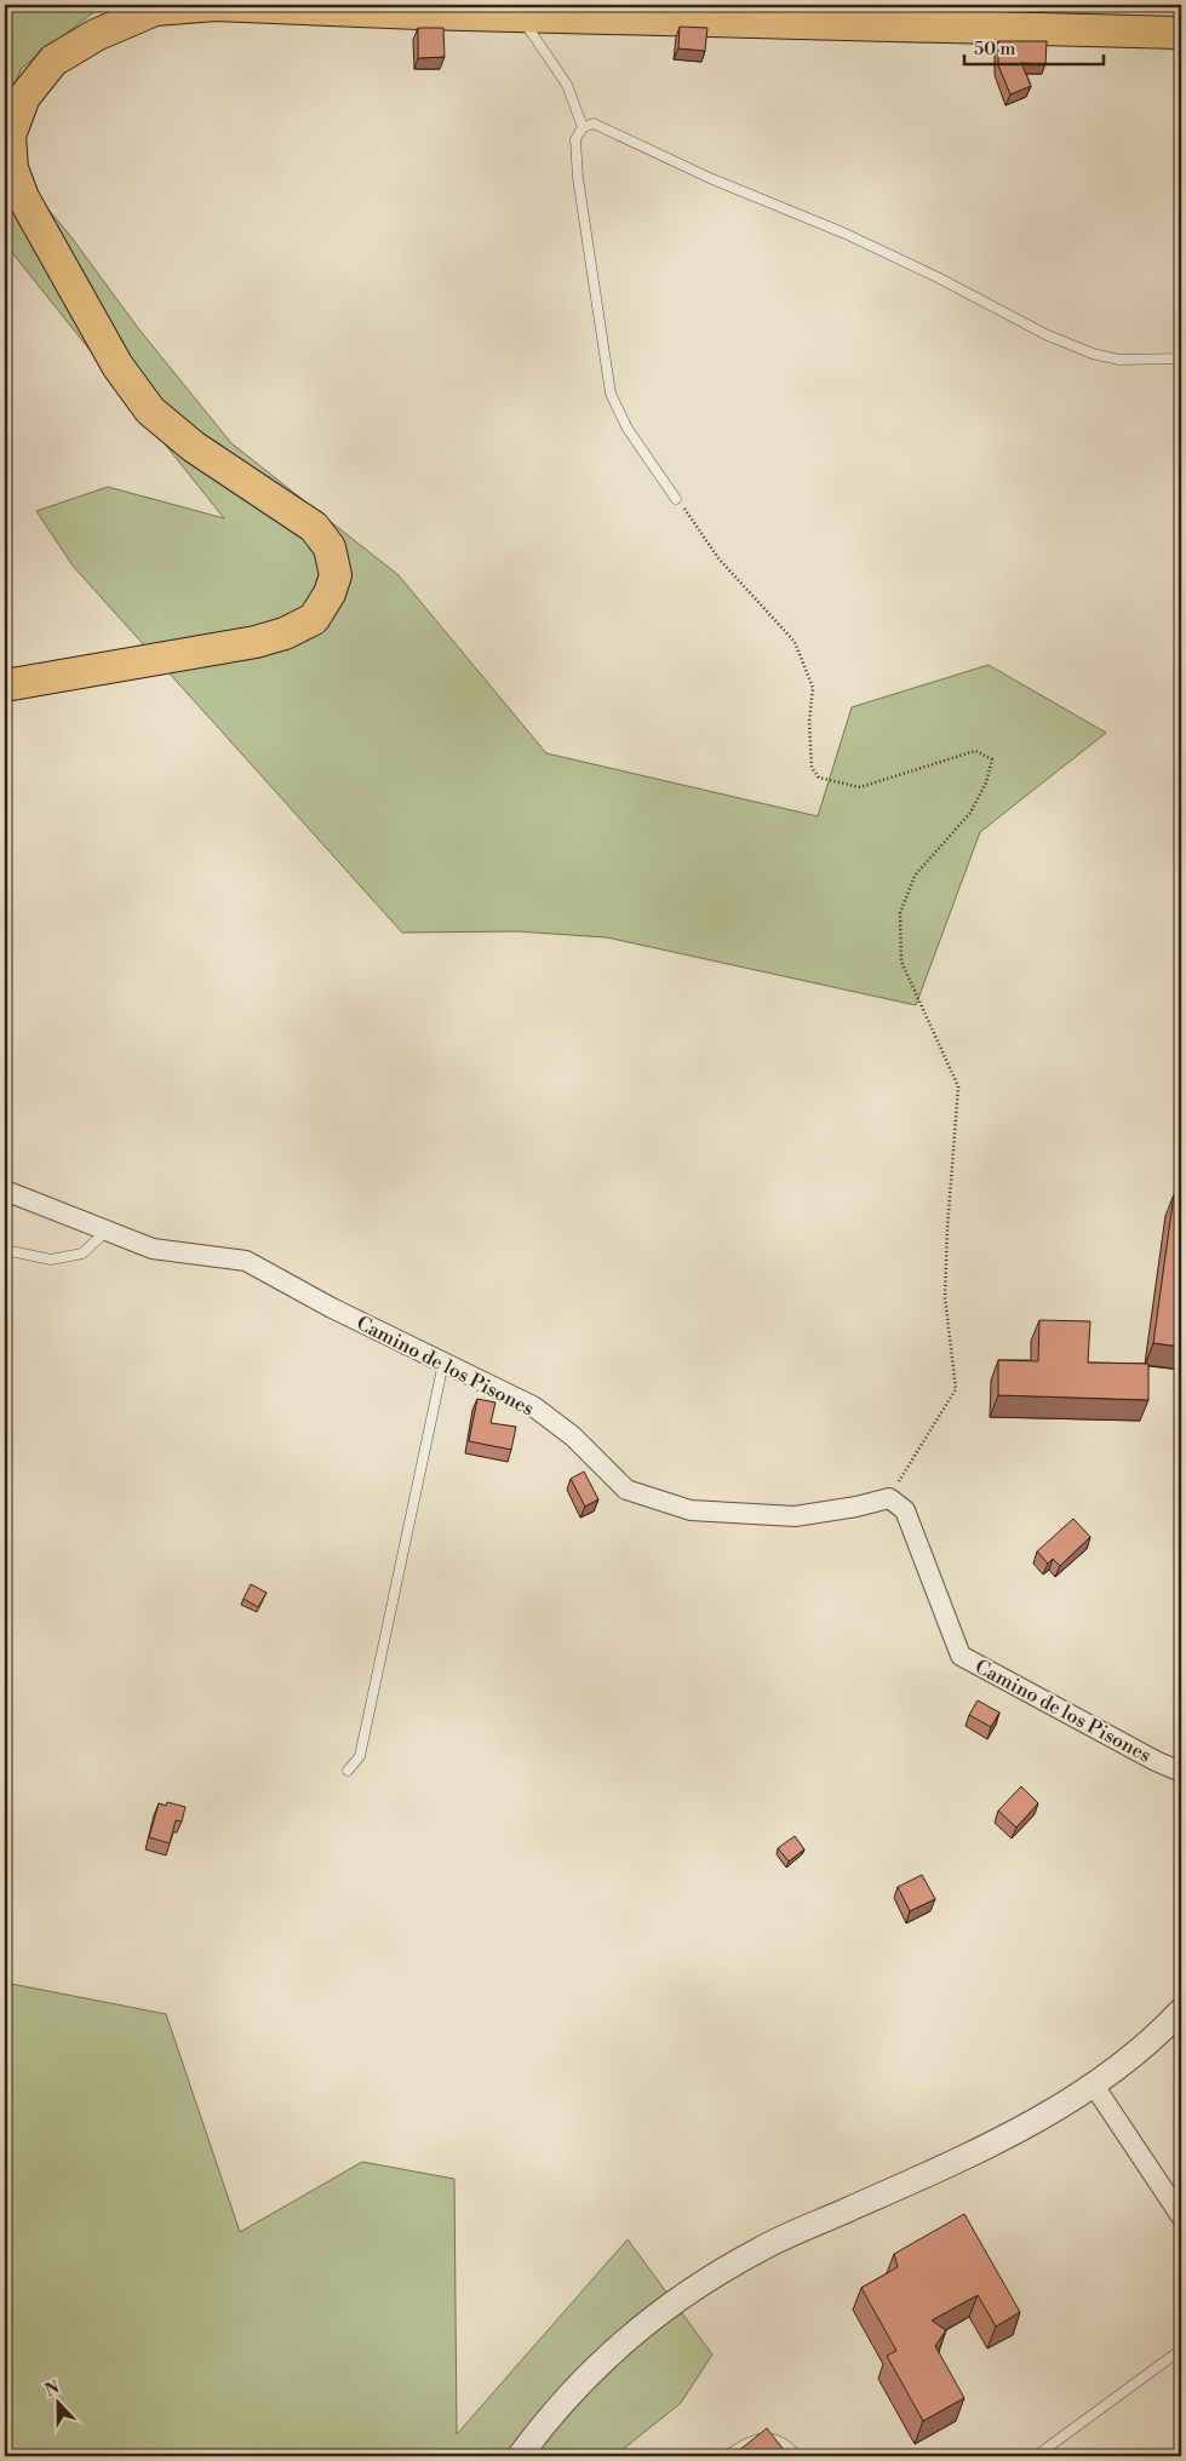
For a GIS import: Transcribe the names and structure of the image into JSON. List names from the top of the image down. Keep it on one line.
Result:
{"streets":{"street":["Camino de los Pisones"]},"scale_bar":"50 m","north":"top"}
